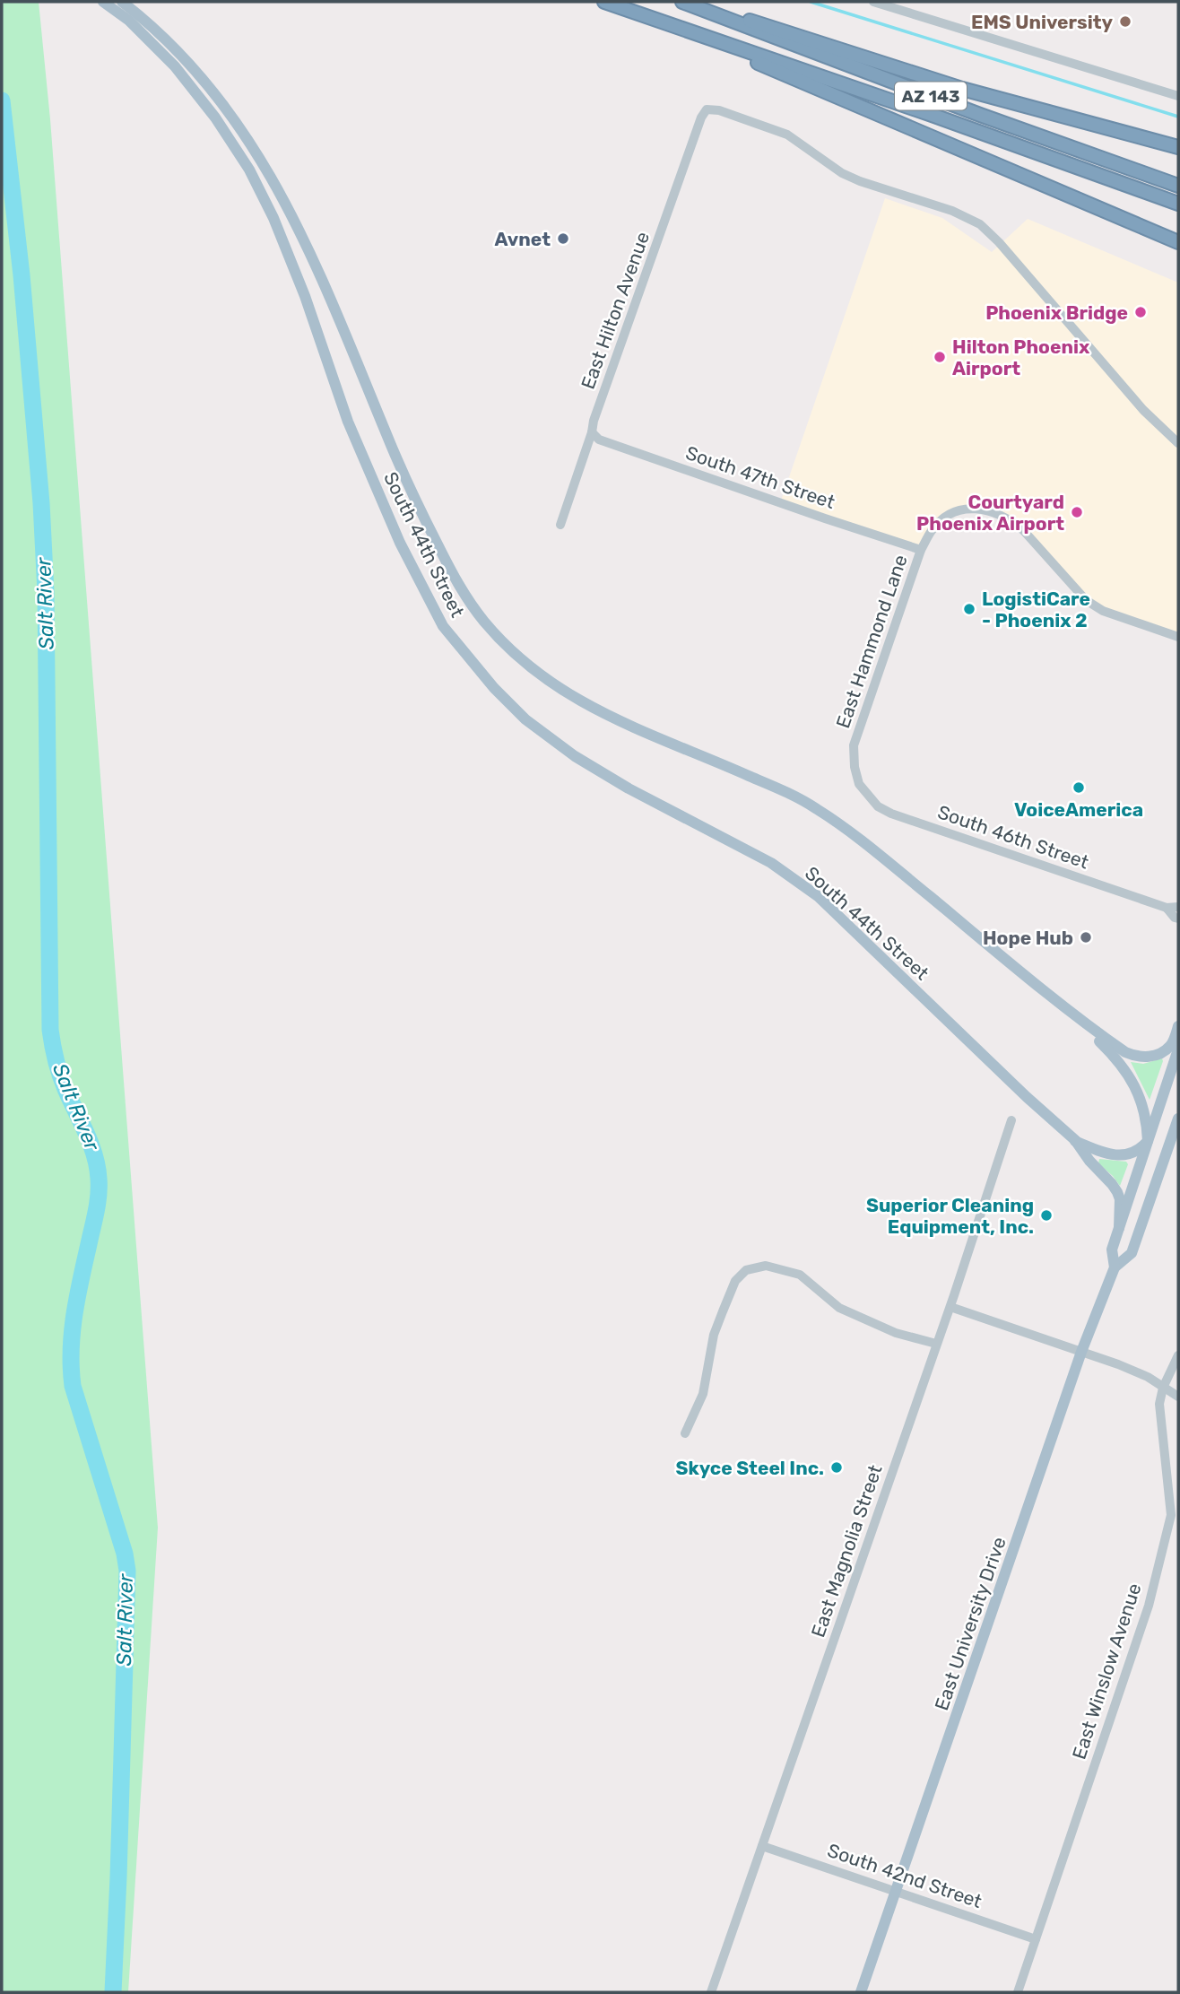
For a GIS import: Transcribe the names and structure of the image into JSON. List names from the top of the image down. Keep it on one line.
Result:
{"streets":{"highway":["AZ 143"],"main road":["South 44th Street","East University Drive"],"street":["East Hilton Avenue","South 47th Street","East Hammond Lane","South 46th Street","East Magnolia Street","East Winslow Avenue","South 42nd Street"]},"crossings":[["East Hilton Avenue","South 47th Street"],["South 47th Street","East Hammond Lane"],["East Hammond Lane","South 46th Street"],["East Magnolia Street","South 42nd Street"],["East University Drive","South 42nd Street"],["East Winslow Avenue","South 42nd Street"]],"water":["Salt River"],"places":["EMS University","Avnet","Phoenix Bridge","Hilton Phoenix Airport","Courtyard Phoenix Airport","LogistiCare - Phoenix 2","VoiceAmerica","Hope Hub","Superior Cleaning Equipment, Inc.","Skyce Steel Inc."]}
